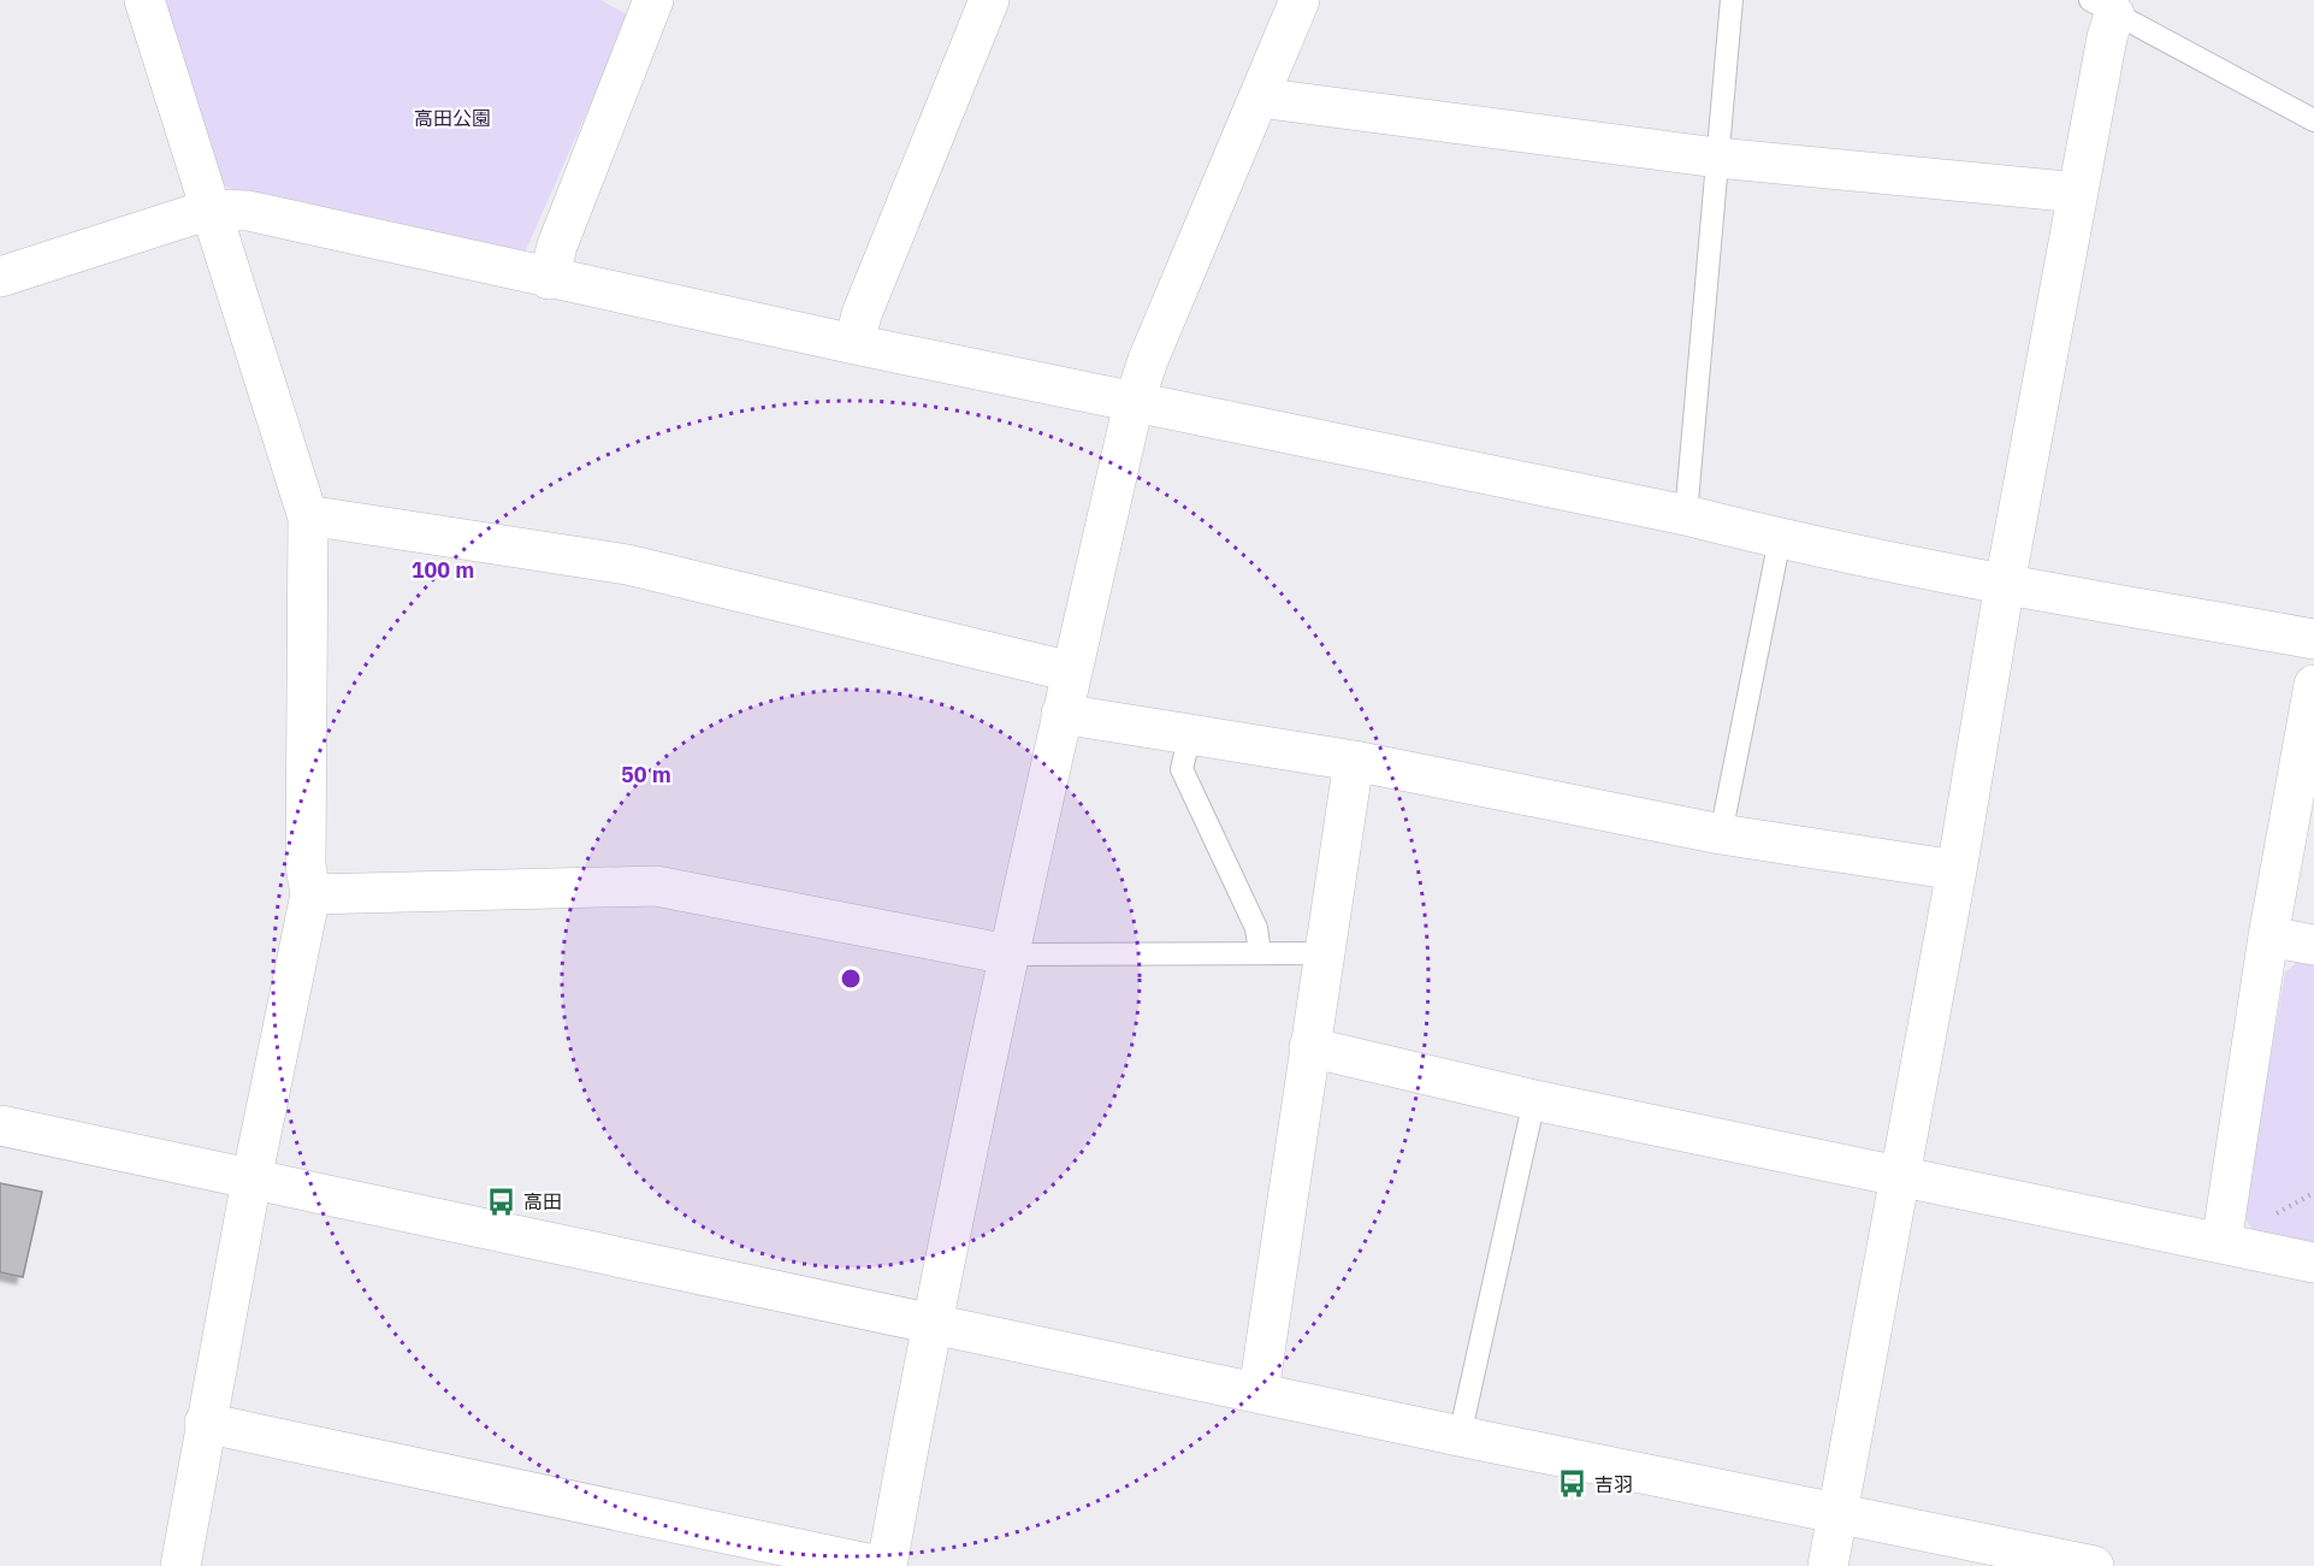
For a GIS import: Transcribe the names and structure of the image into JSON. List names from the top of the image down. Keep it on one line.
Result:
{"parks":["高田公園"],"places":{"bus stop":["高田","吉羽"]},"rings":["100 m","50 m"]}
